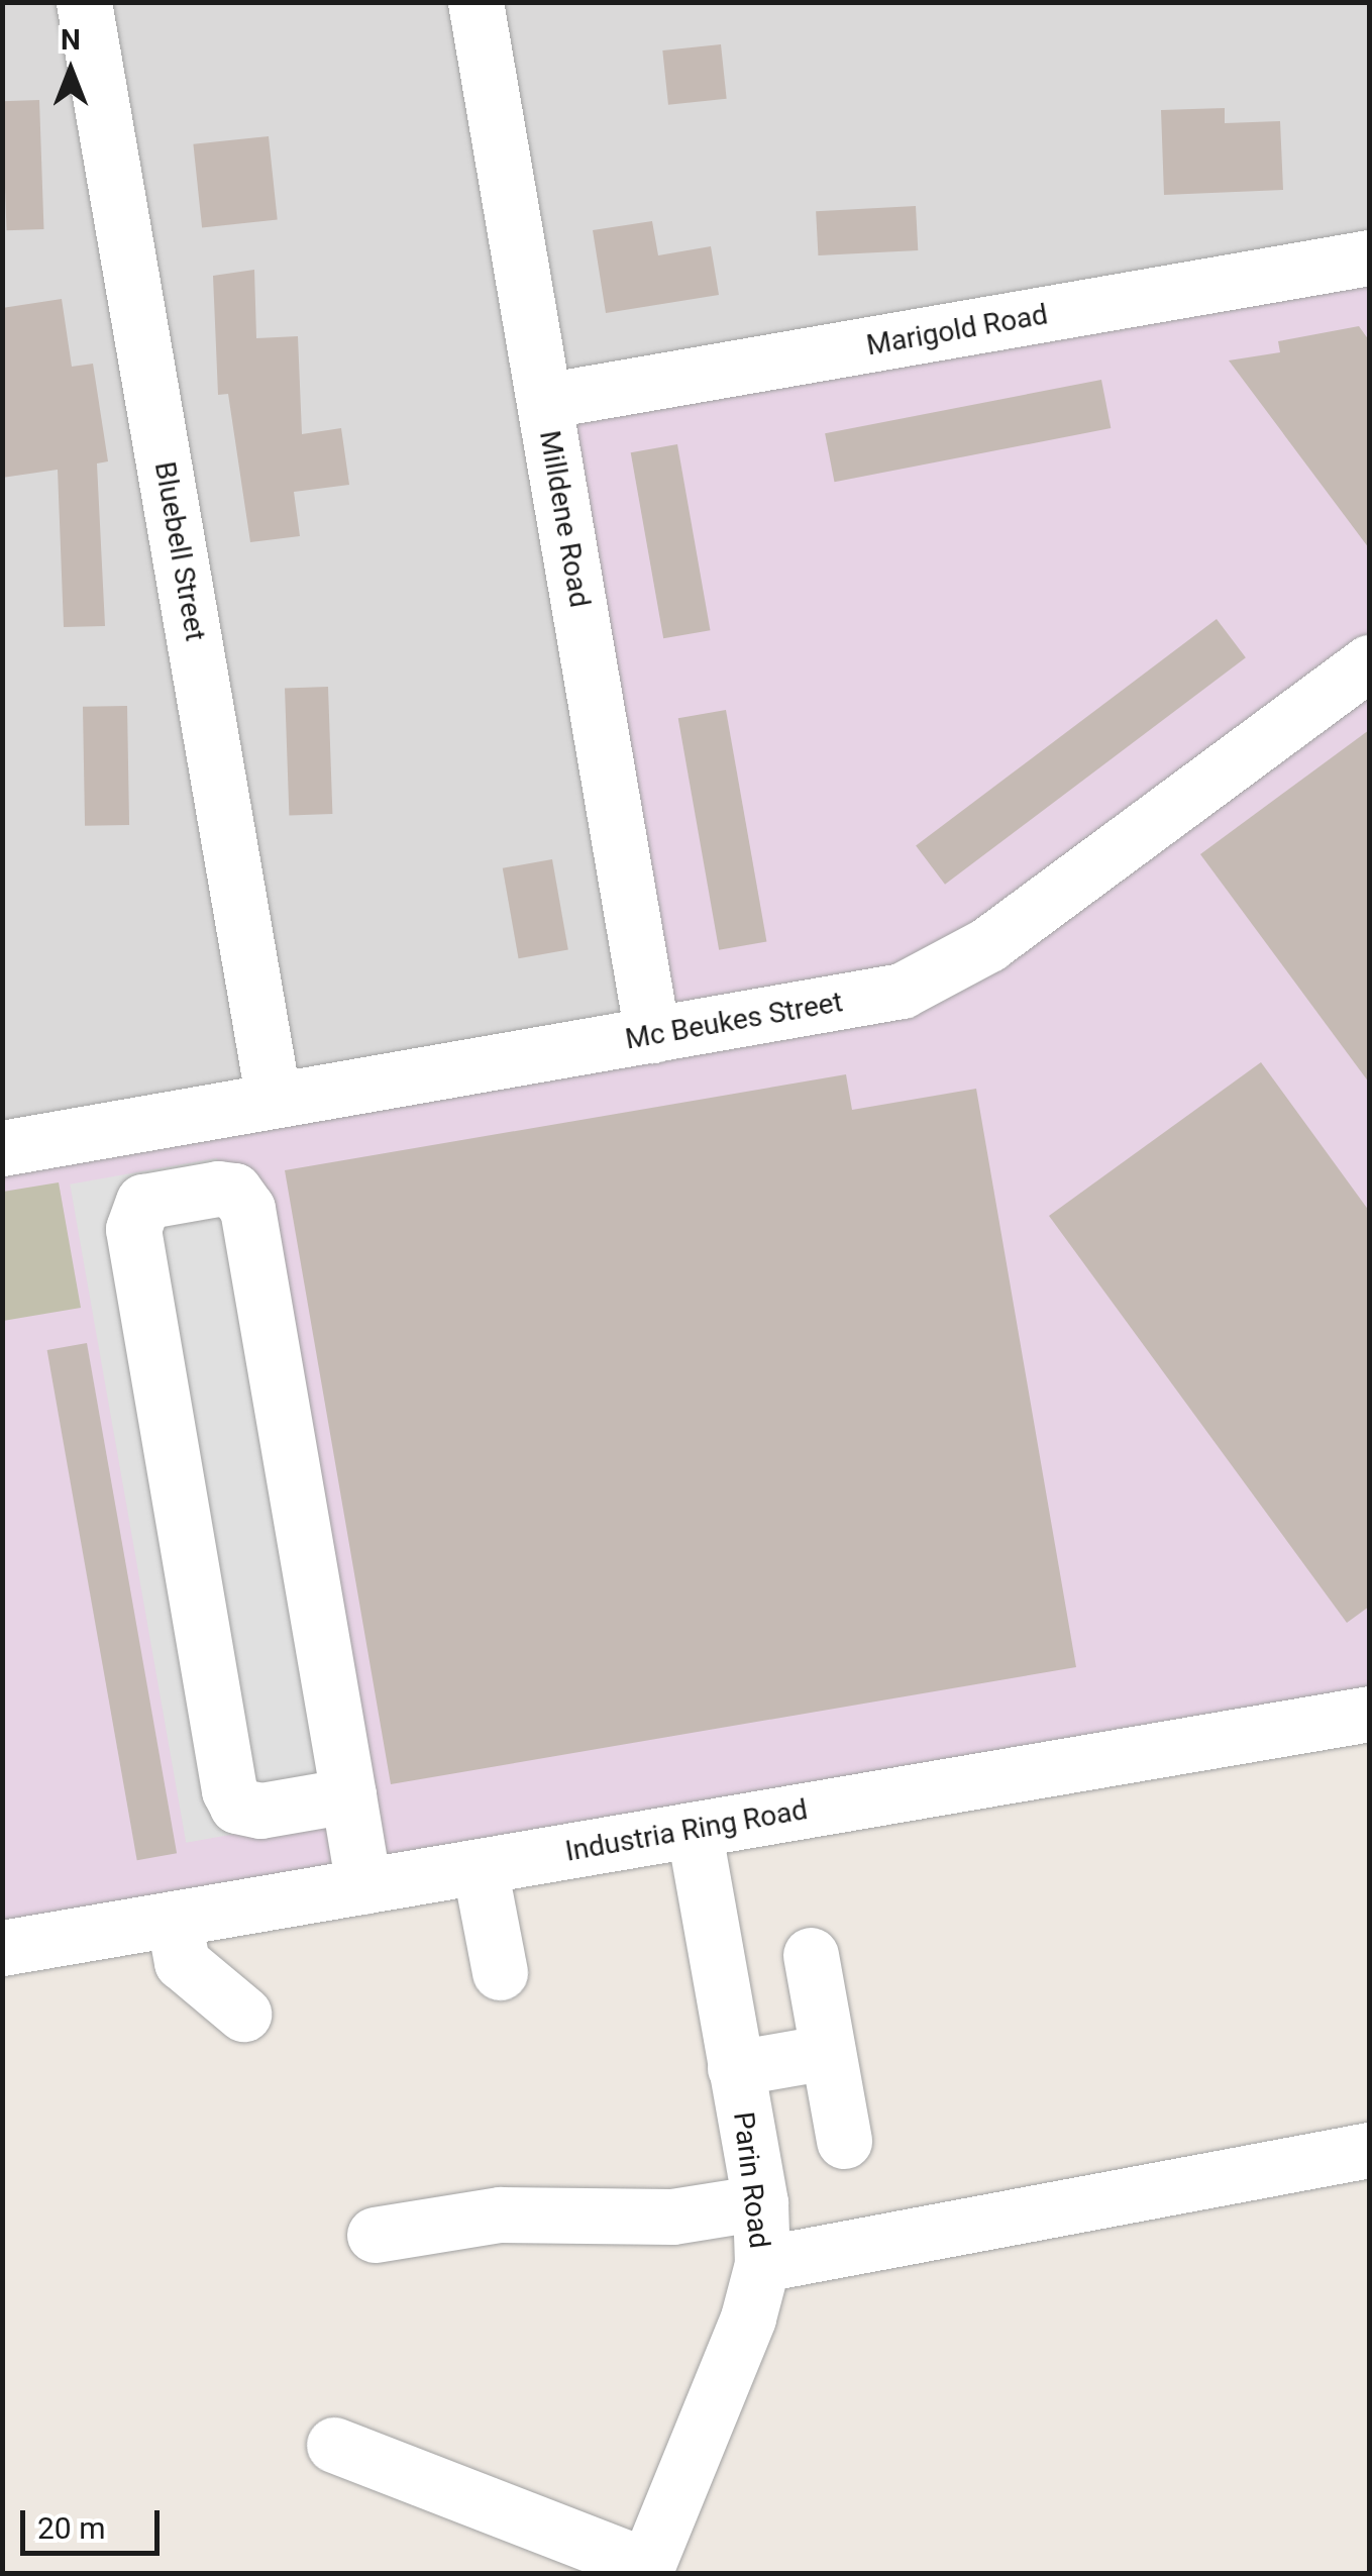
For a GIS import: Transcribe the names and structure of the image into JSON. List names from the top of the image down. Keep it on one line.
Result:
{"streets":{"street":["Marigold Road","Milldene Road","Bluebell Street","Mc Beukes Street","Industria Ring Road","Parin Road"]},"crossings":[["Marigold Road","Milldene Road"],["Milldene Road","Mc Beukes Street"],["Bluebell Street","Mc Beukes Street"],["Industria Ring Road","Parin Road"]],"scale_bar":"20 m","north":"top"}
